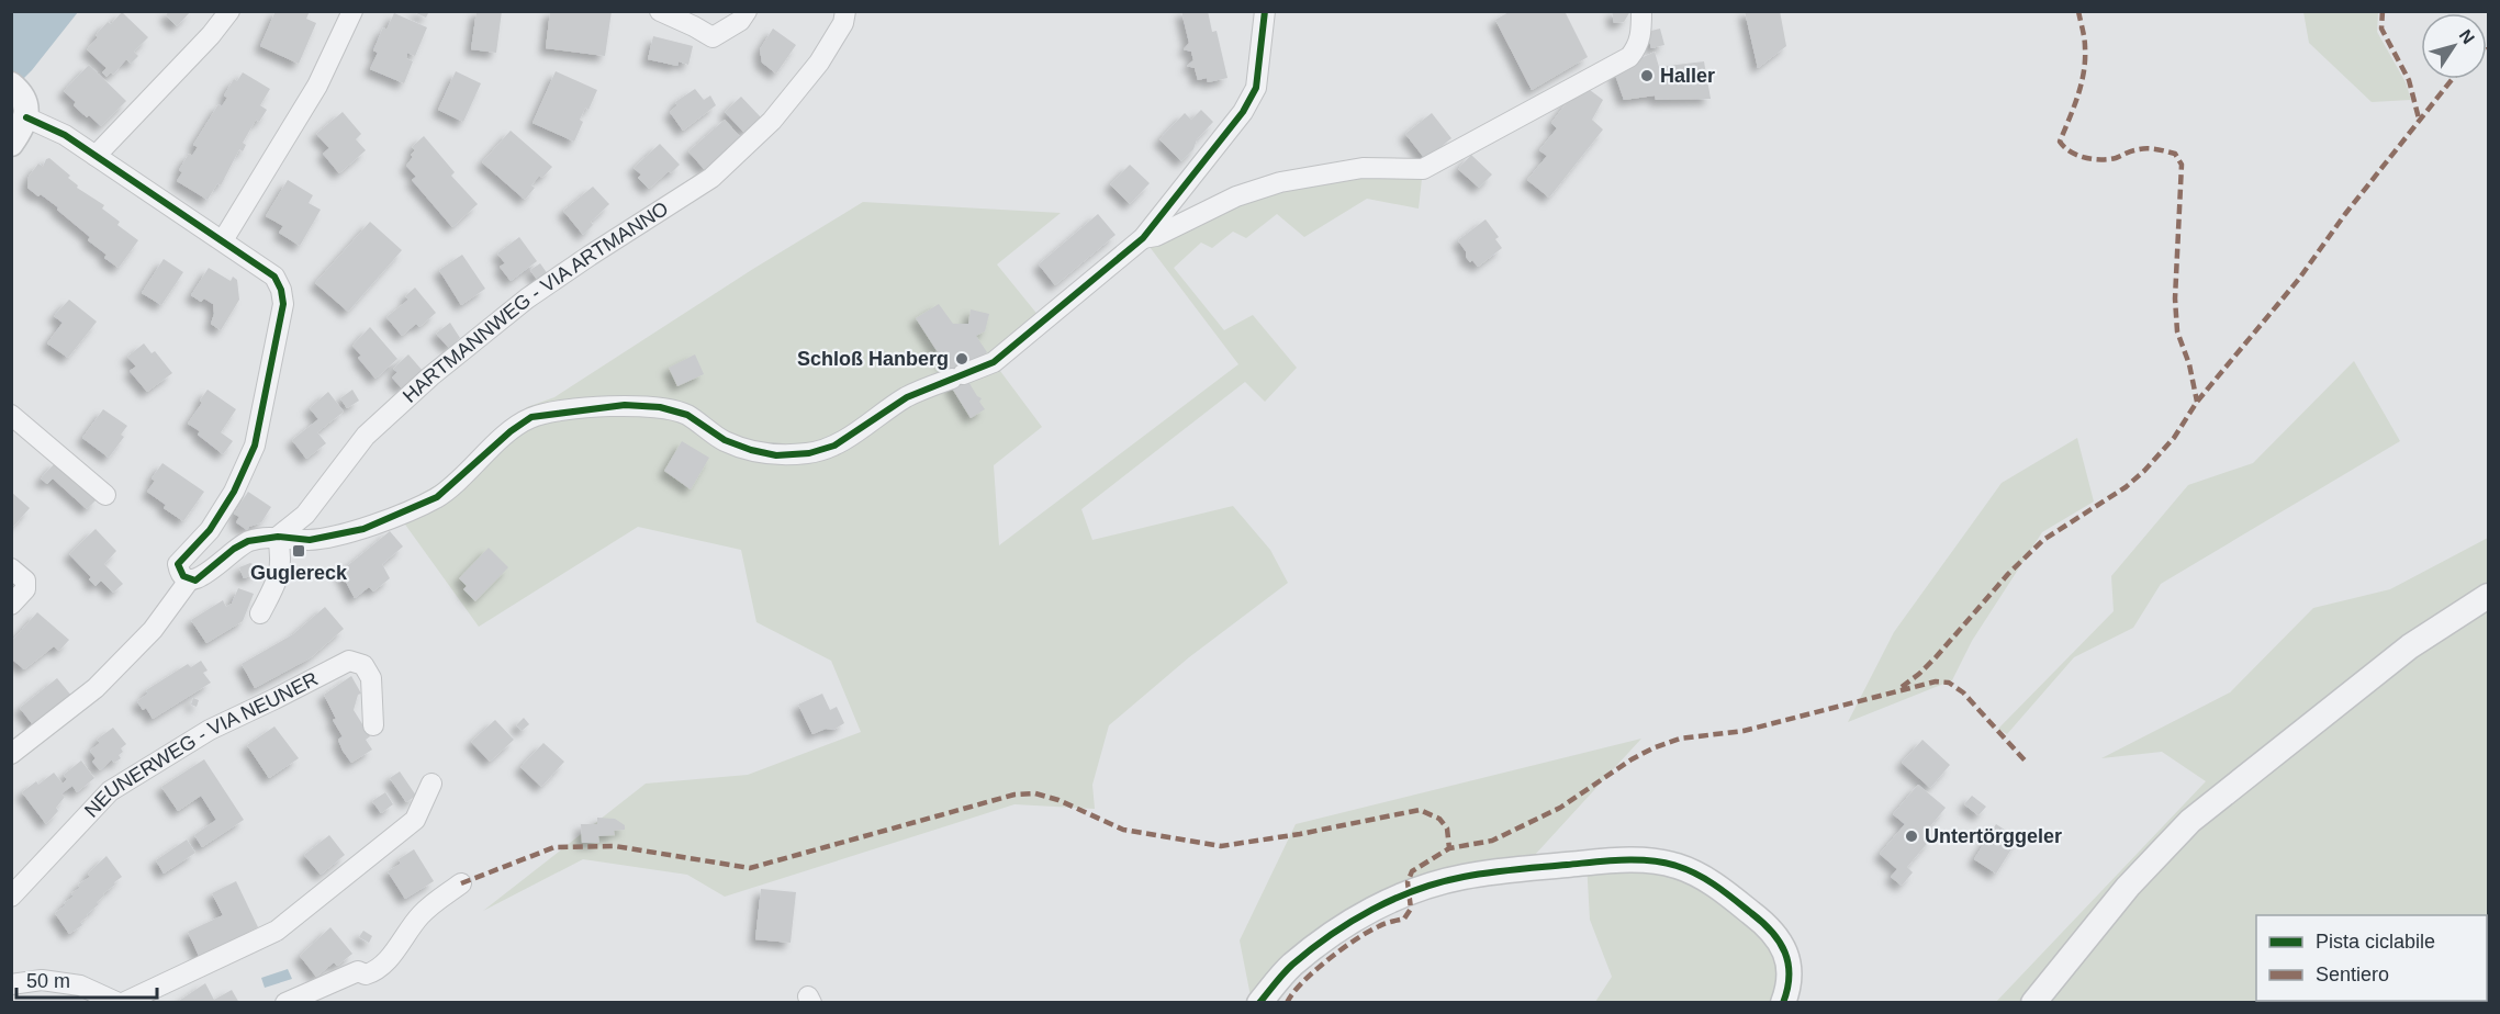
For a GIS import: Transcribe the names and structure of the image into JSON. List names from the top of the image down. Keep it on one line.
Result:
{"streets":{"street":["HARTMANNWEG - VIA ARTMANNO","NEUNERWEG - VIA NEUNER"]},"places":{"other":["Haller","Schloß Hanberg","Untertörggeler"],"transit":["Guglereck"]},"legend":["Pista ciclabile","Sentiero"],"scale_bar":"50 m","north":"top right"}
